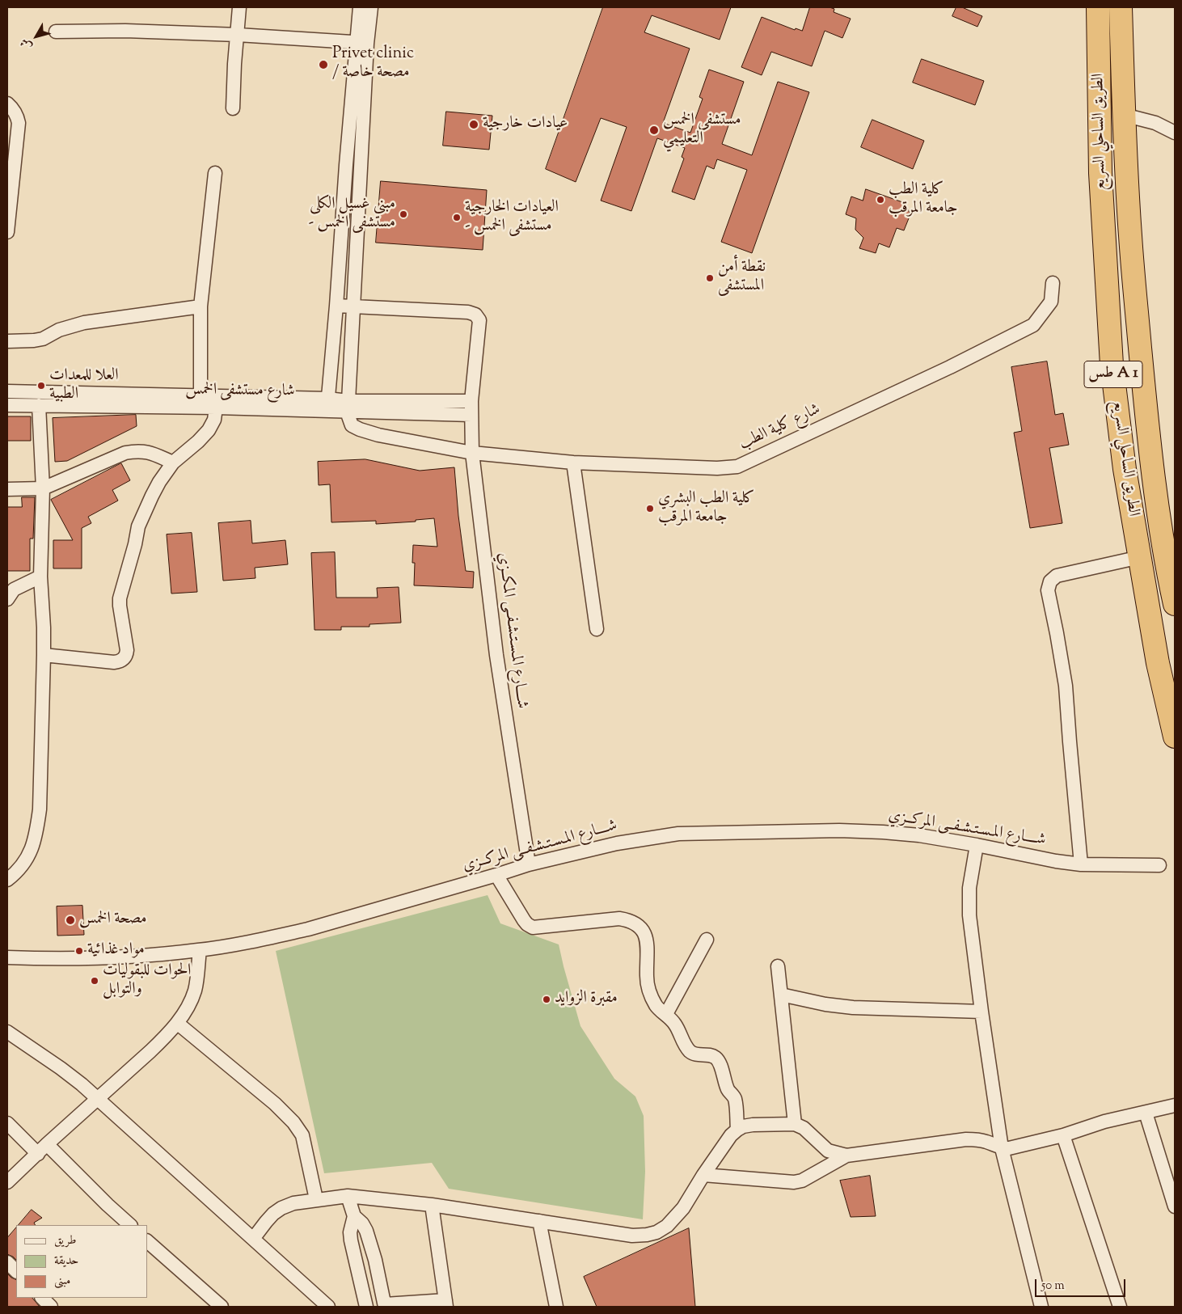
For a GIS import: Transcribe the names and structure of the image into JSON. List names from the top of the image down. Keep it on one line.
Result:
{"streets":{"highway":["الطريق الساحلي السريع","طس A 1"],"street":["شارع مستشفى الخمس","شارع كلية الطب","شــــارع المـسـتـشـفــى المكــزي","شــــارع المـسـتـشـفــى المركــزي"]},"crossings":[["شارع مستشفى الخمس","شارع كلية الطب"],["شارع مستشفى الخمس","شــــارع المـسـتـشـفــى المكــزي"],["شارع كلية الطب","شــــارع المـسـتـشـفــى المكــزي"],["شــــارع المـسـتـشـفــى المكــزي","شــــارع المـسـتـشـفــى المركــزي"]],"places":["Privet clinic / مصحة خاصة","عيادات خارجية","مستشفى الخمس التعليمي","كلية الطب جامعة المرقب","مبنى غسيل الكلى - مستشفى الخمس","العيادات الخارجية - مستشفى الخمس","نقطة أمن المستشفى","العلا للمعدات الطبية","كلية الطب البشري جامعة المرقب","مصحة الخمس","مواد غذائية","الحوات للبقوليات والتوابل","مقبرة الزوايد"],"legend":["طريق","حديقة","مبنى"],"scale_bar":"50 m","north":"bottom left"}
